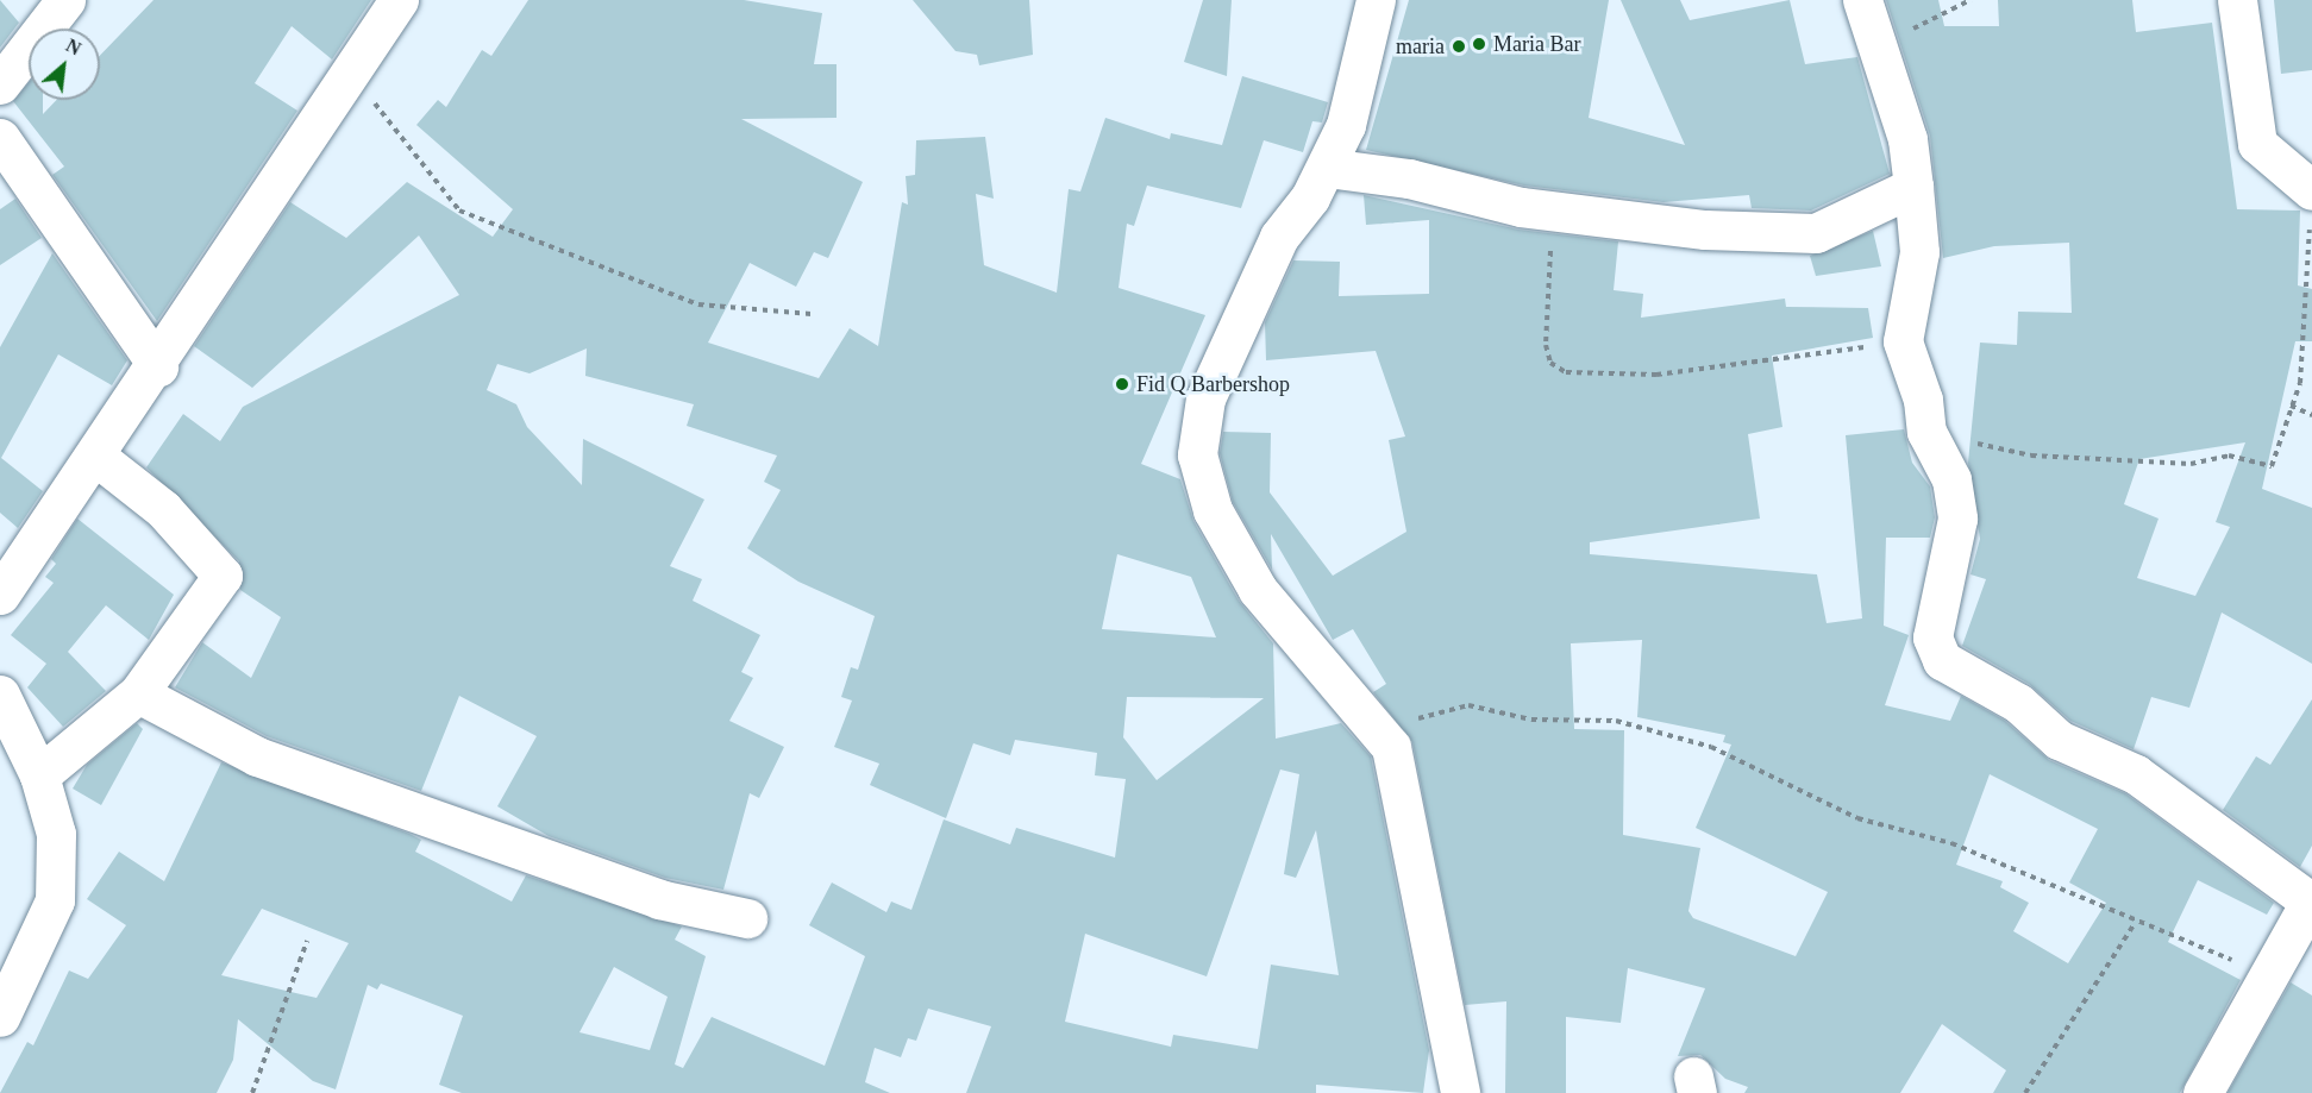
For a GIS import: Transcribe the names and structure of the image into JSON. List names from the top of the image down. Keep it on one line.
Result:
{"places":["Maria Bar","maria","Fid Q Barbershop"],"north":"top right"}
